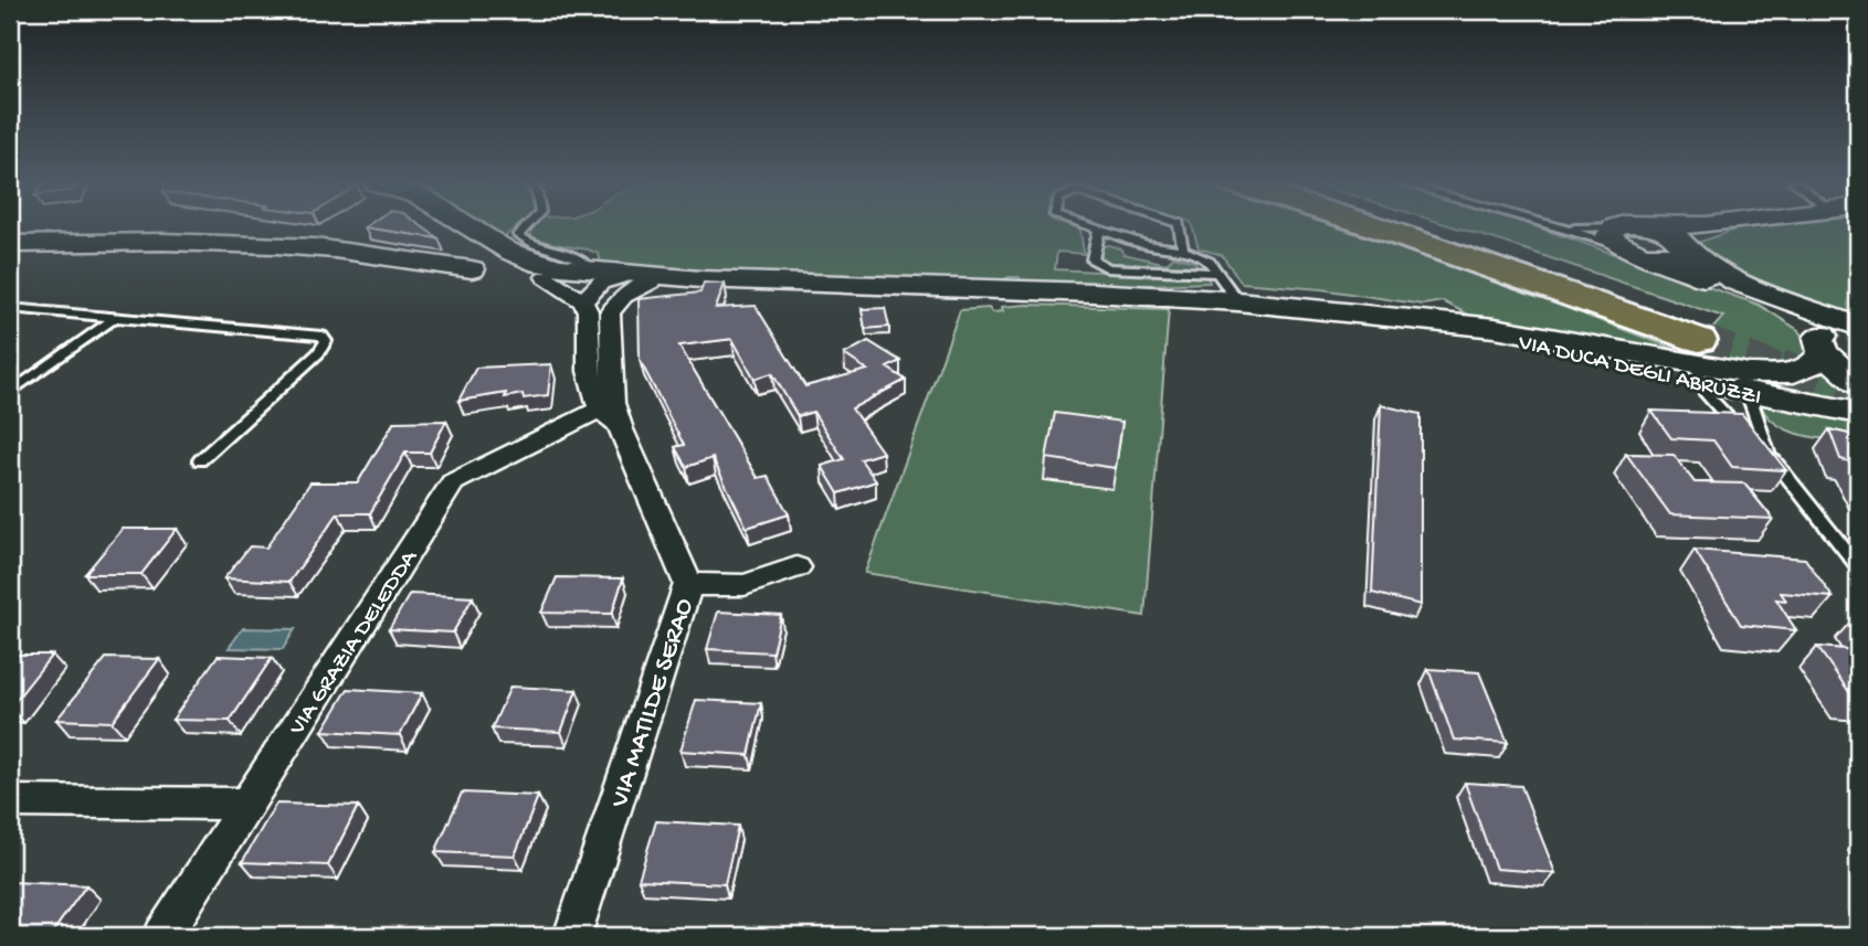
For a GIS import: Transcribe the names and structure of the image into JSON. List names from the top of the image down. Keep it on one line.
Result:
{"streets":{"main road":["VIA DUCA DEGLI ABRUZZI"],"street":["VIA GRAZIA DELEDDA","VIA MATILDE SERAO"]},"crossings":[["VIA DUCA DEGLI ABRUZZI","VIA MATILDE SERAO"],["VIA GRAZIA DELEDDA","VIA MATILDE SERAO"]]}
